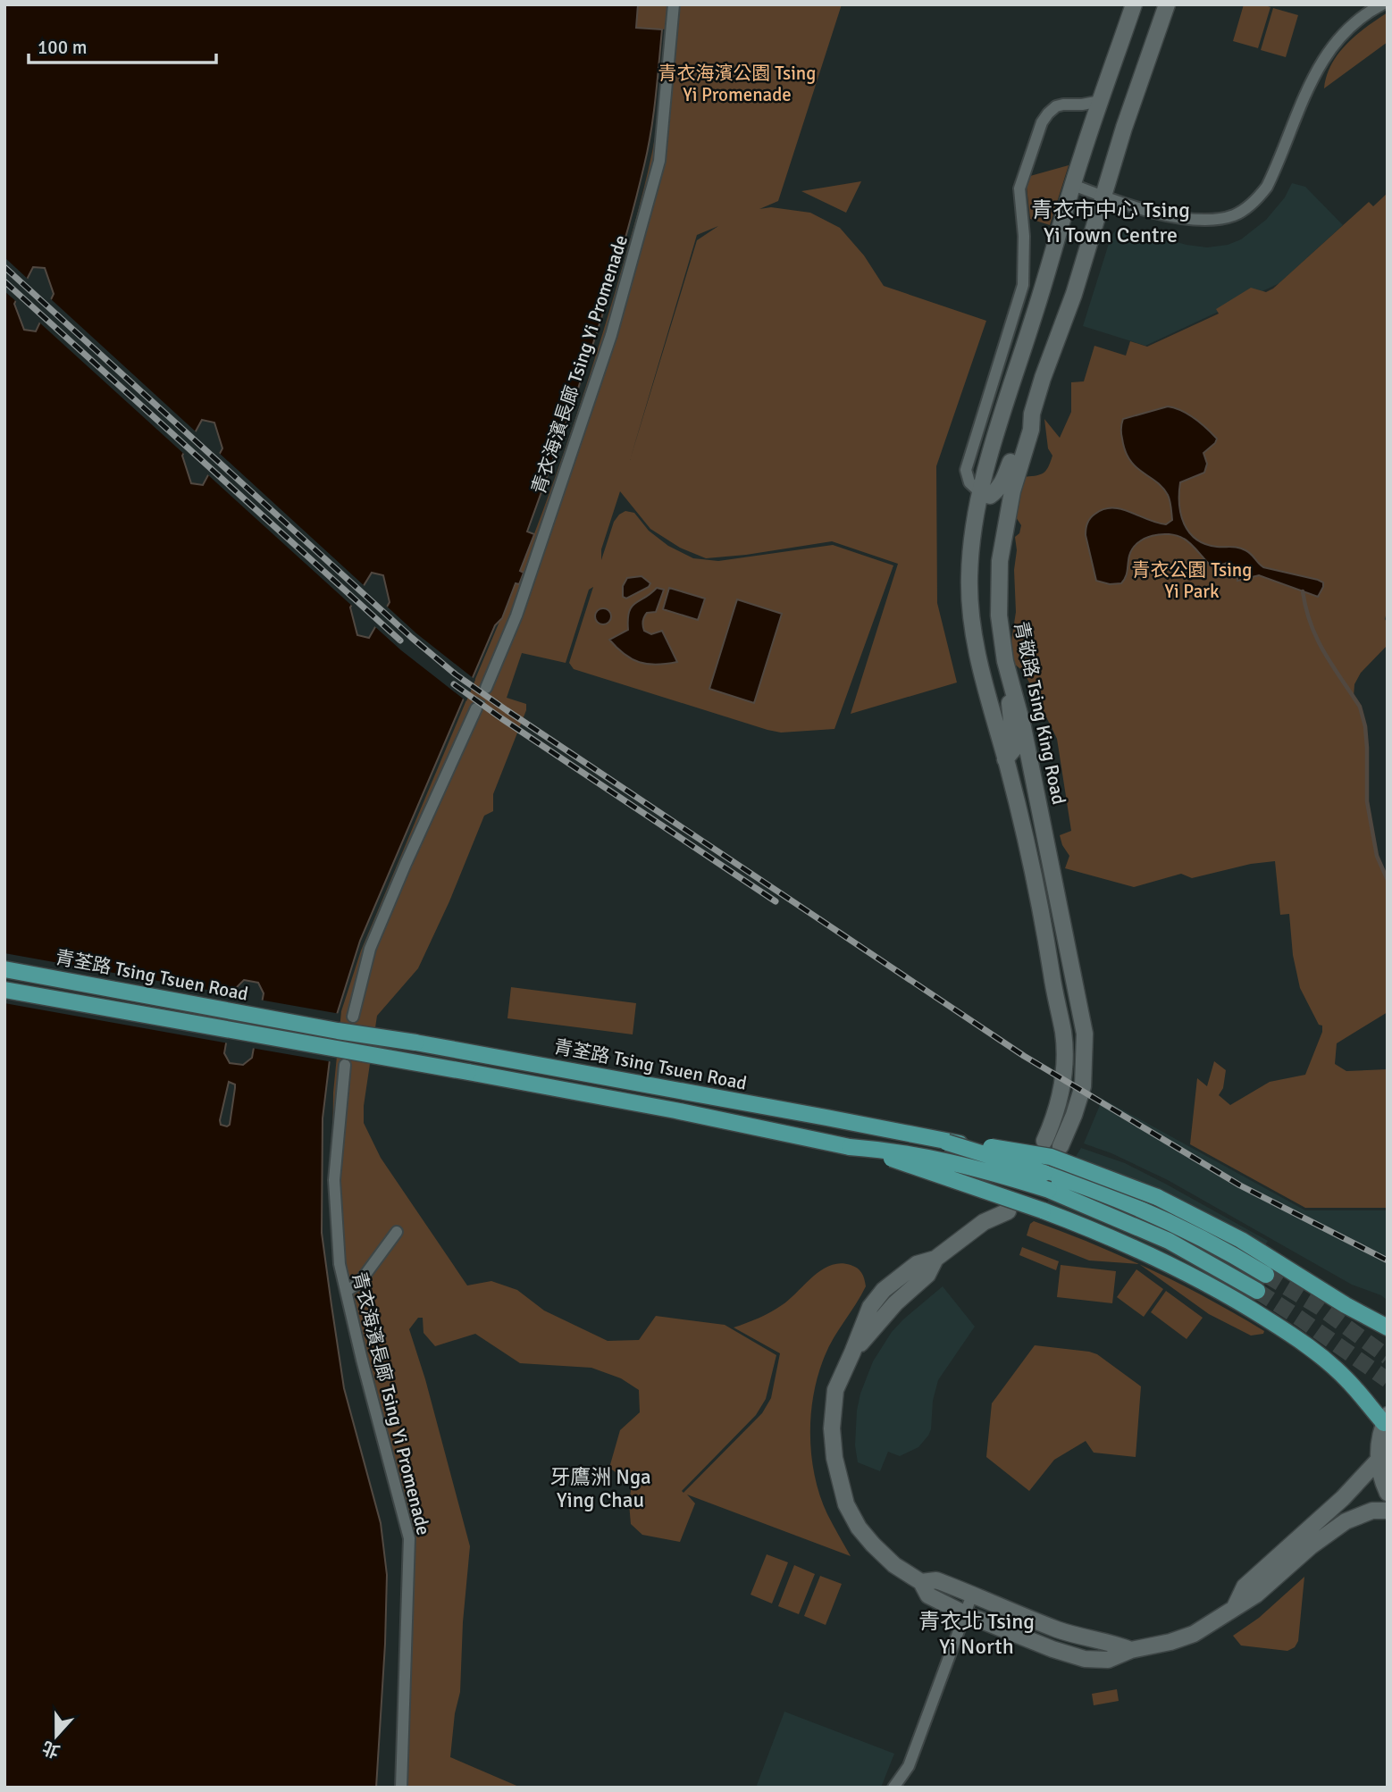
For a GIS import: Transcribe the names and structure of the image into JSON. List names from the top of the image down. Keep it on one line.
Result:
{"streets":{"main road":["青敬路 Tsing King Road","青荃路 Tsing Tsuen Road"],"street":["青衣海濱長廊 Tsing Yi Promenade"]},"districts":["青衣市中心 Tsing Yi Town Centre","牙鷹洲 Nga Ying Chau","青衣北 Tsing Yi North"],"parks":["青衣海濱公園 Tsing Yi Promenade","青衣公園 Tsing Yi Park"],"scale_bar":"100 m","north":"bottom"}
